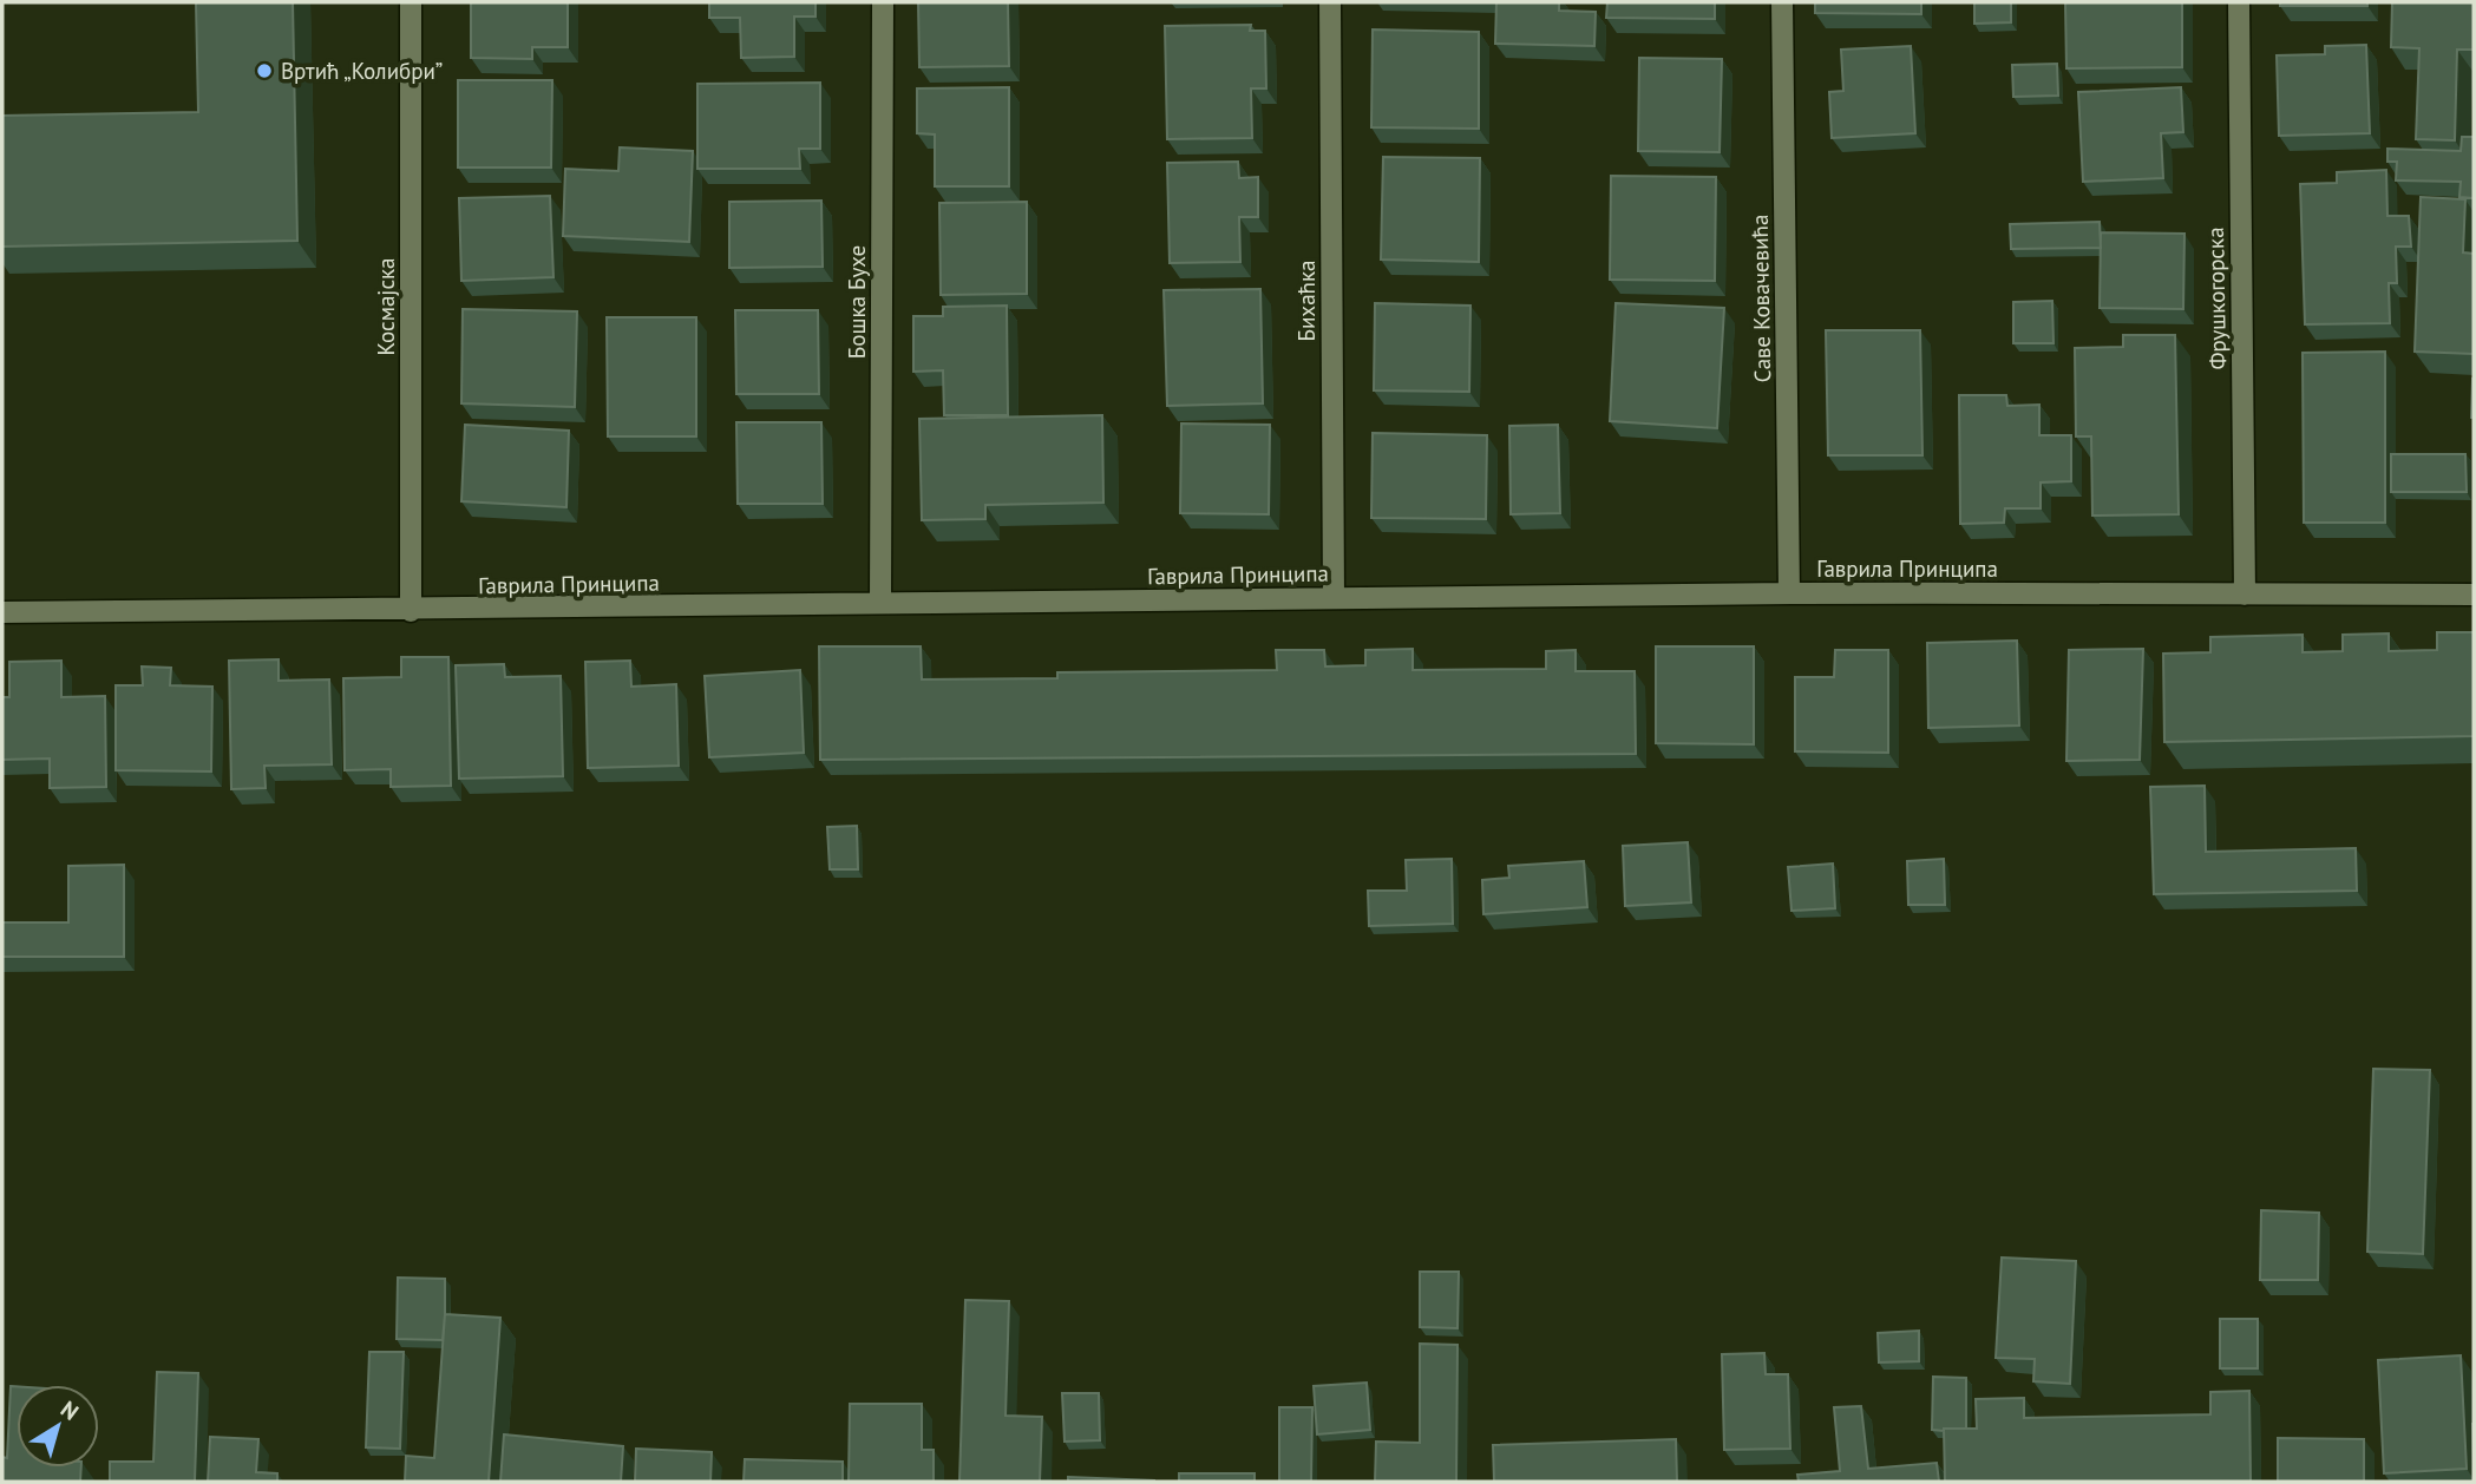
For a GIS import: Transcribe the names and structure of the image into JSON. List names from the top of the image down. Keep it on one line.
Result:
{"streets":{"street":["Саве Ковачевића","Фрушкогорска","Бихаћка","Бошка Бухе","Космајска","Гаврила Принципа"]},"crossings":[["Саве Ковачевића","Гаврила Принципа"],["Фрушкогорска","Гаврила Принципа"],["Бихаћка","Гаврила Принципа"],["Бошка Бухе","Гаврила Принципа"],["Космајска","Гаврила Принципа"]],"places":["Вртић „Колибри”"],"north":"top right"}
